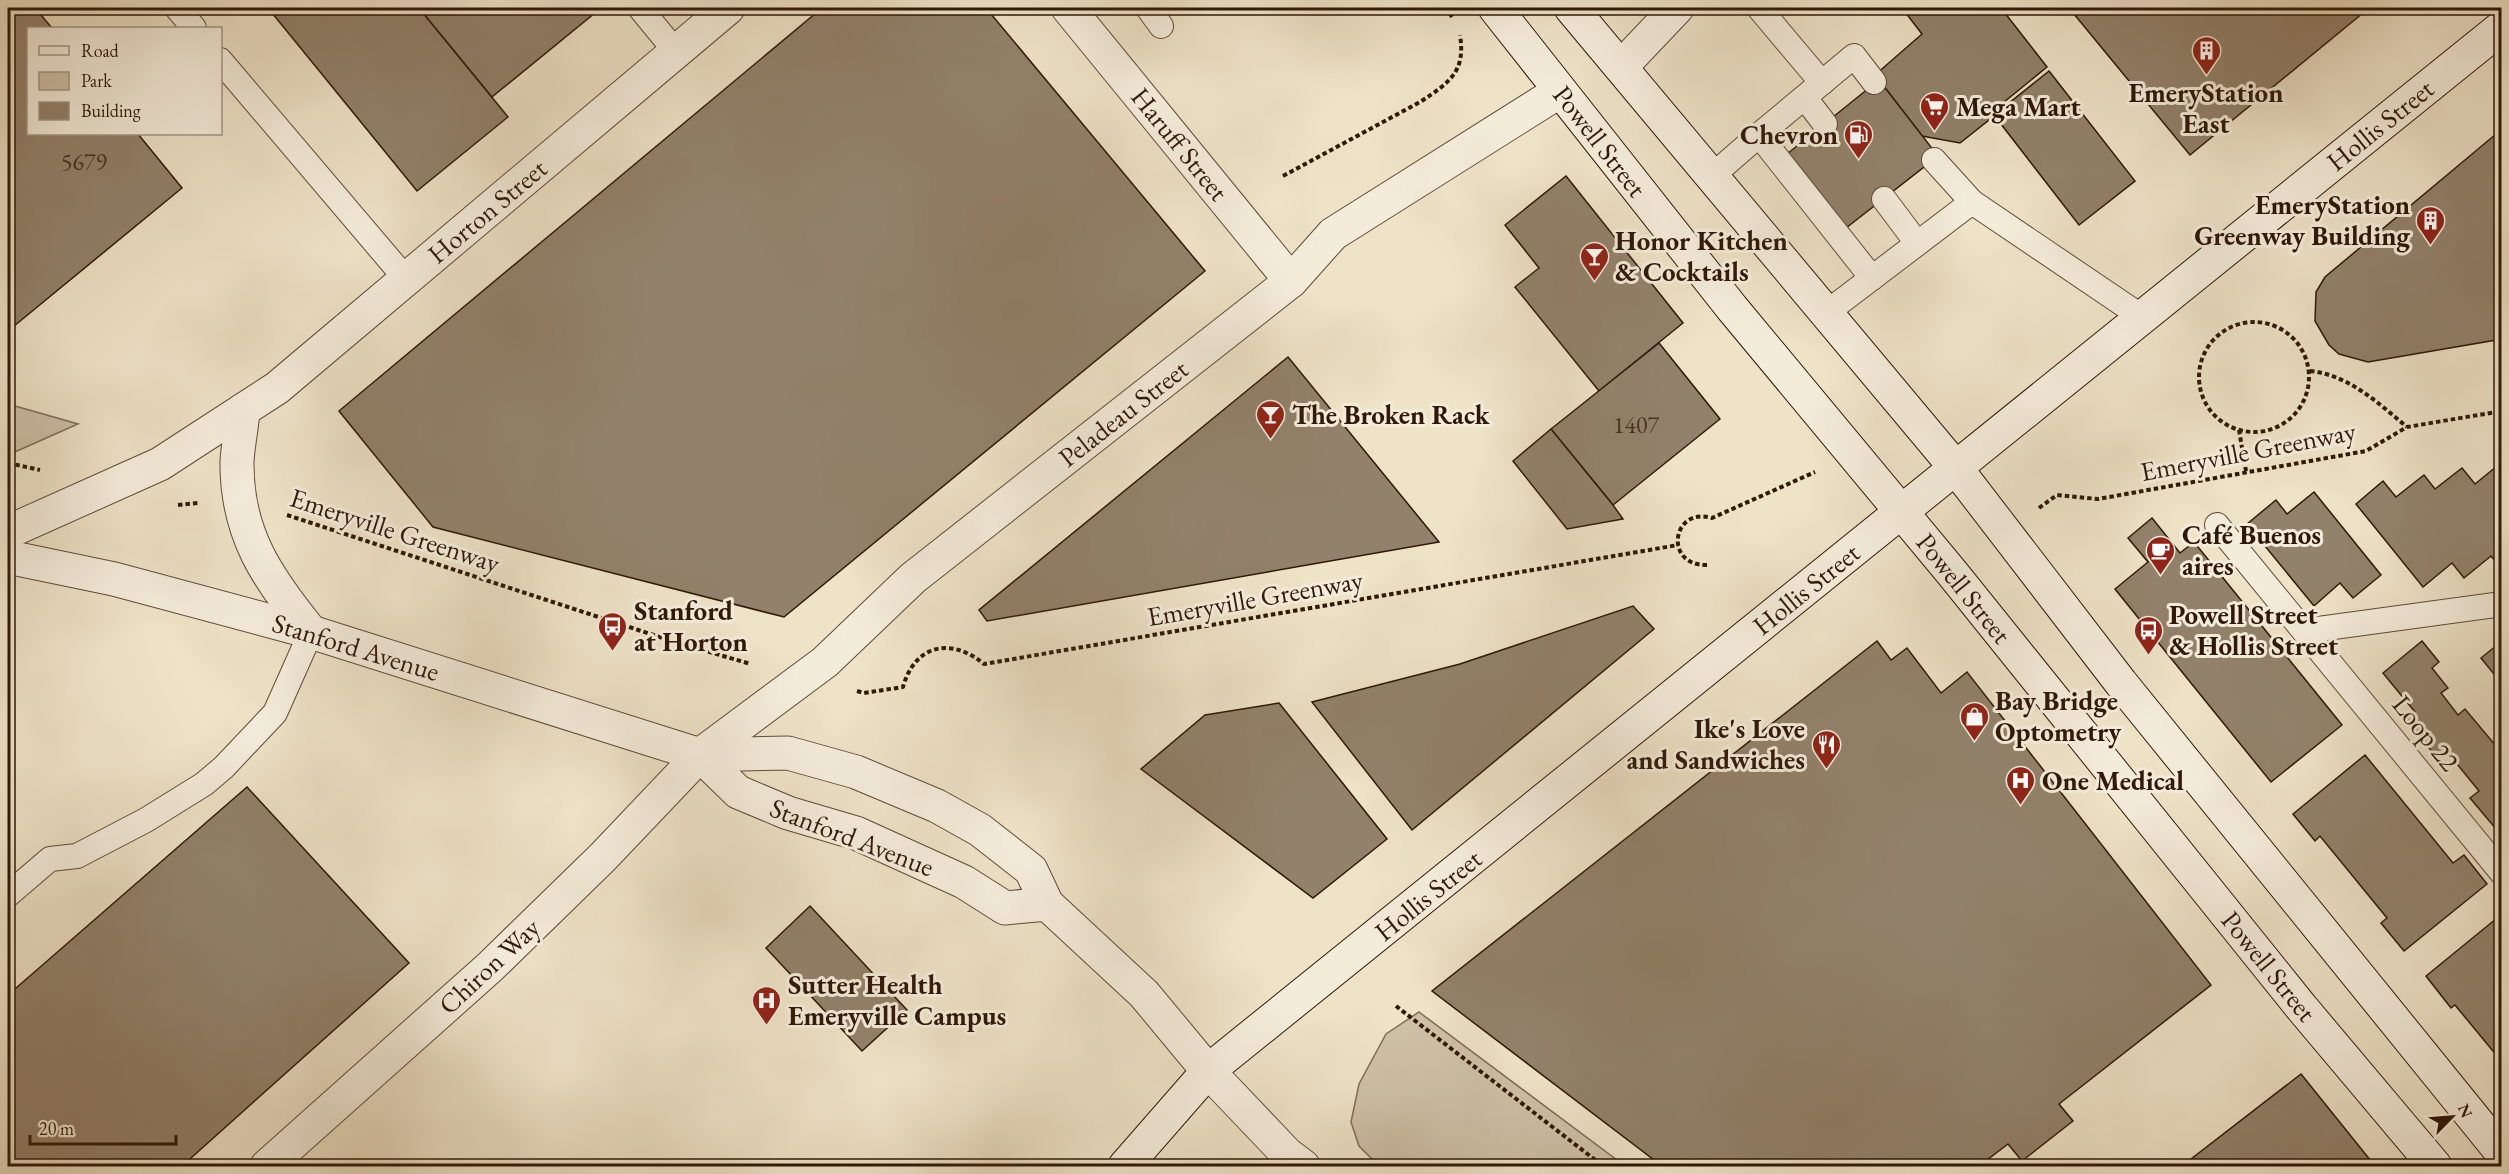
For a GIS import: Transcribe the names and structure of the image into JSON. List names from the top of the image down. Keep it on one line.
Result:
{"streets":{"street":["Hollis Street","Powell Street","Haruff Street","Horton Street","Peladeau Street","Stanford Avenue","Chiron Way"],"lane":["Loop 22"],"path":["Emeryville Greenway"]},"crossings":[["Hollis Street","Powell Street"],["Hollis Street","Stanford Avenue"],["Powell Street","Peladeau Street"],["Haruff Street","Peladeau Street"],["Peladeau Street","Stanford Avenue"],["Peladeau Street","Chiron Way"],["Stanford Avenue","Chiron Way"]],"places":{"building":["EmeryStation East","EmeryStation Greenway Building"],"supermarket":["Mega Mart"],"fuel station":["Chevron"],"bar":["Honor Kitchen & Cocktails","The Broken Rack"],"cafe":["Café Buenos aires"],"bus stop":["Stanford at Horton","Powell Street & Hollis Street"],"shop":["Bay Bridge Optometry"],"restaurant":["Ike's Love and Sandwiches"],"hospital":["One Medical","Sutter Health Emeryville Campus"]},"house_numbers":["5679","1407"],"legend":["Road","Park","Building"],"scale_bar":"20 m","north":"top right"}
